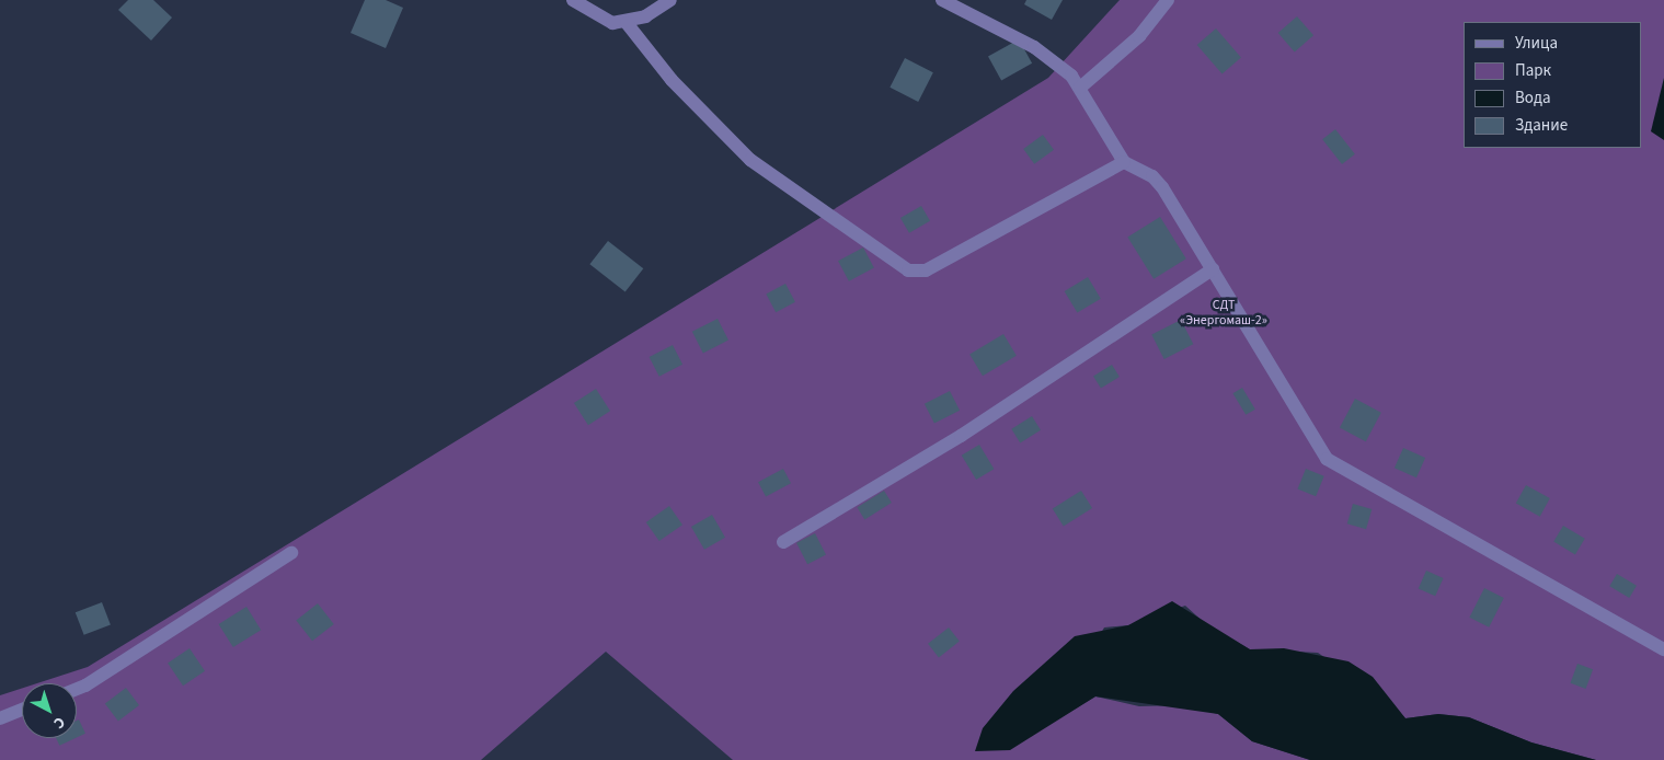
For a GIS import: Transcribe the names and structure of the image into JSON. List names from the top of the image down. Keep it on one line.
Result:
{"parks":["СДТ «Энергомаш-2»"],"legend":["Улица","Парк","Вода","Здание"],"north":"bottom right"}
